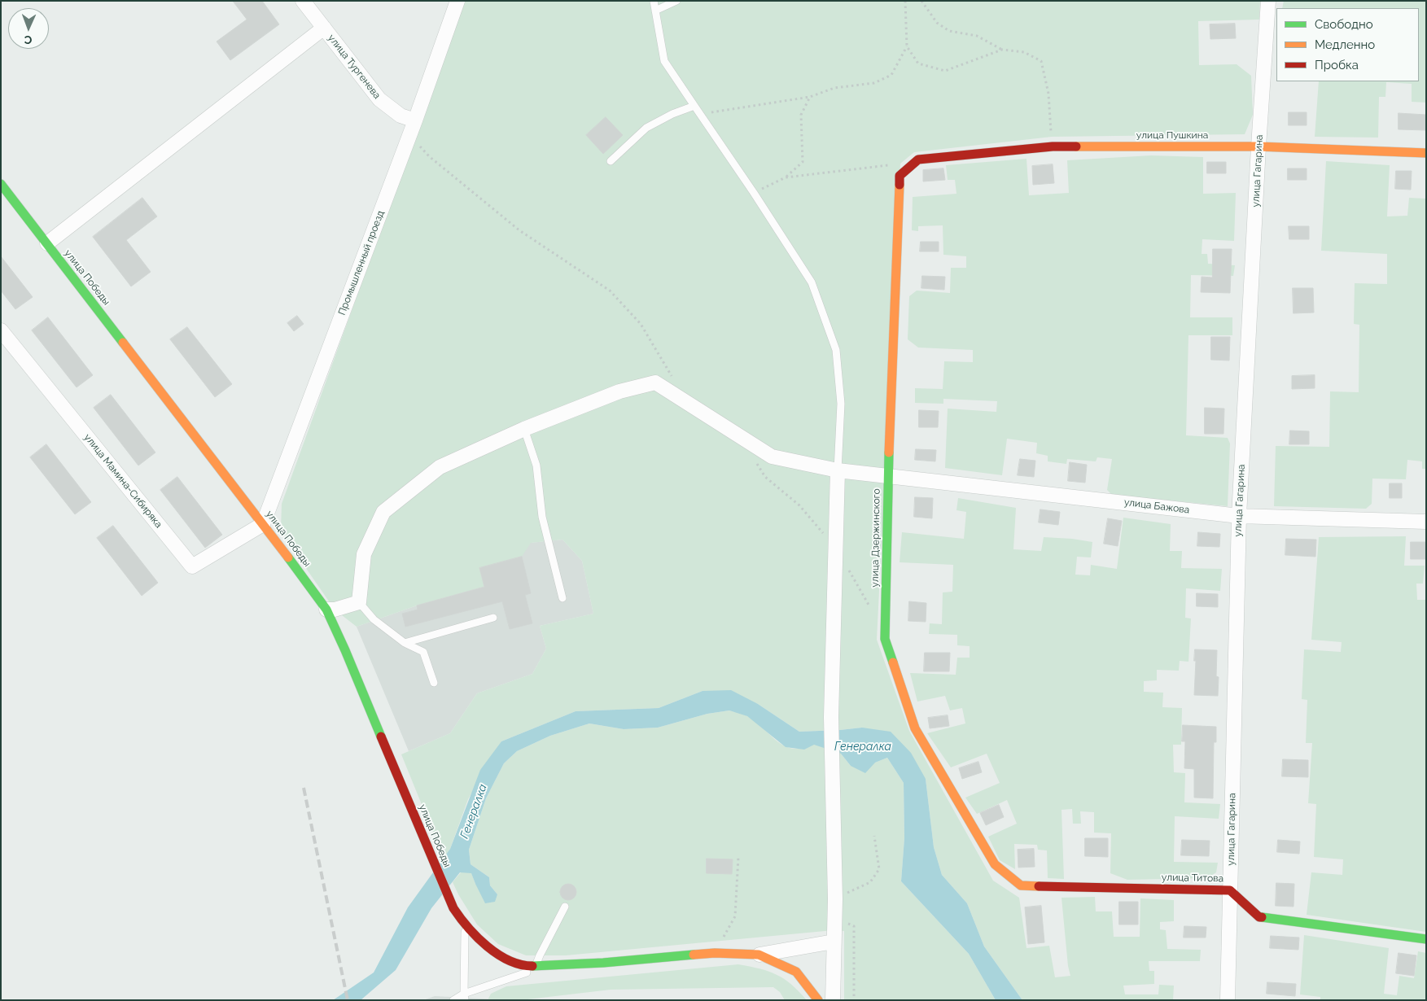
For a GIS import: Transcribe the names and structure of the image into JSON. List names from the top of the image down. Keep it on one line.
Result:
{"streets":{"street":["улица Тургенева","улица Пушкина","улица Гагарина","Промышленный проезд","улица Победы","улица Мамина-Сибиряка","улица Бажова","улица Дзержинского","улица Титова"]},"crossings":[["улица Тургенева","Промышленный проезд"],["улица Пушкина","улица Гагарина"],["улица Пушкина","улица Дзержинского"],["улица Гагарина","улица Бажова"],["улица Гагарина","улица Титова"],["Промышленный проезд","улица Победы"],["Промышленный проезд","улица Мамина-Сибиряка"],["улица Победы","улица Мамина-Сибиряка"],["улица Бажова","улица Дзержинского"],["улица Дзержинского","улица Титова"]],"water":["Генералка"],"legend":["Свободно","Медленно","Пробка"],"north":"bottom"}
